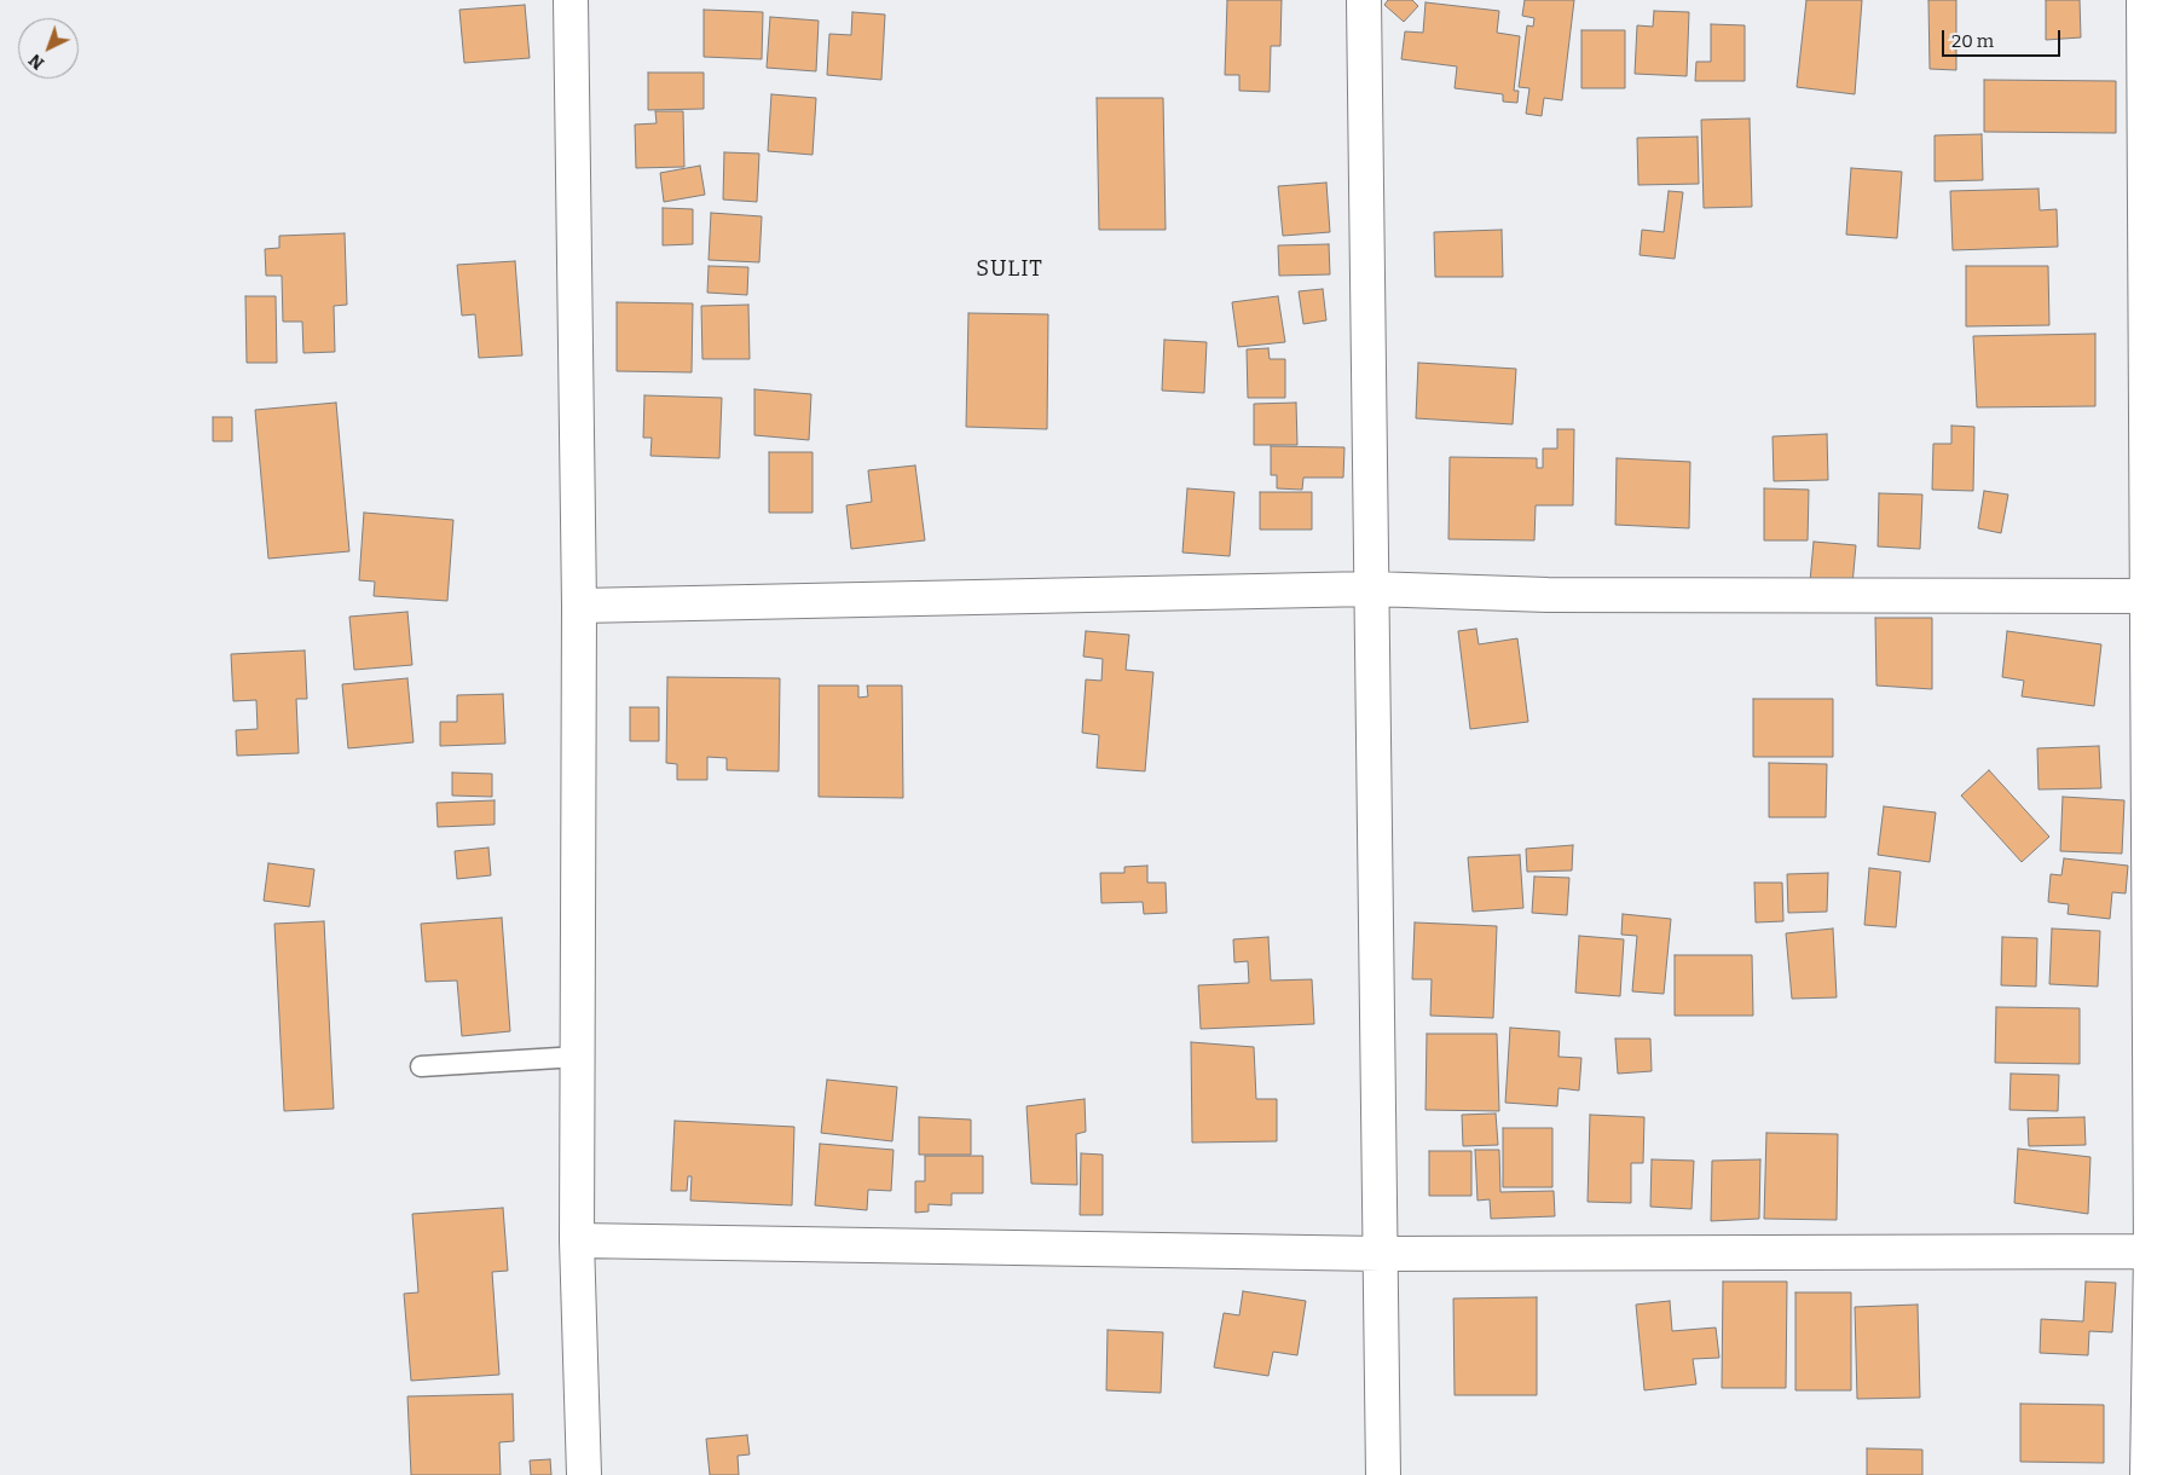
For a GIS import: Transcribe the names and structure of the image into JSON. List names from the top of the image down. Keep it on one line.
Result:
{"districts":["SULIT"],"scale_bar":"20 m","north":"bottom left"}
